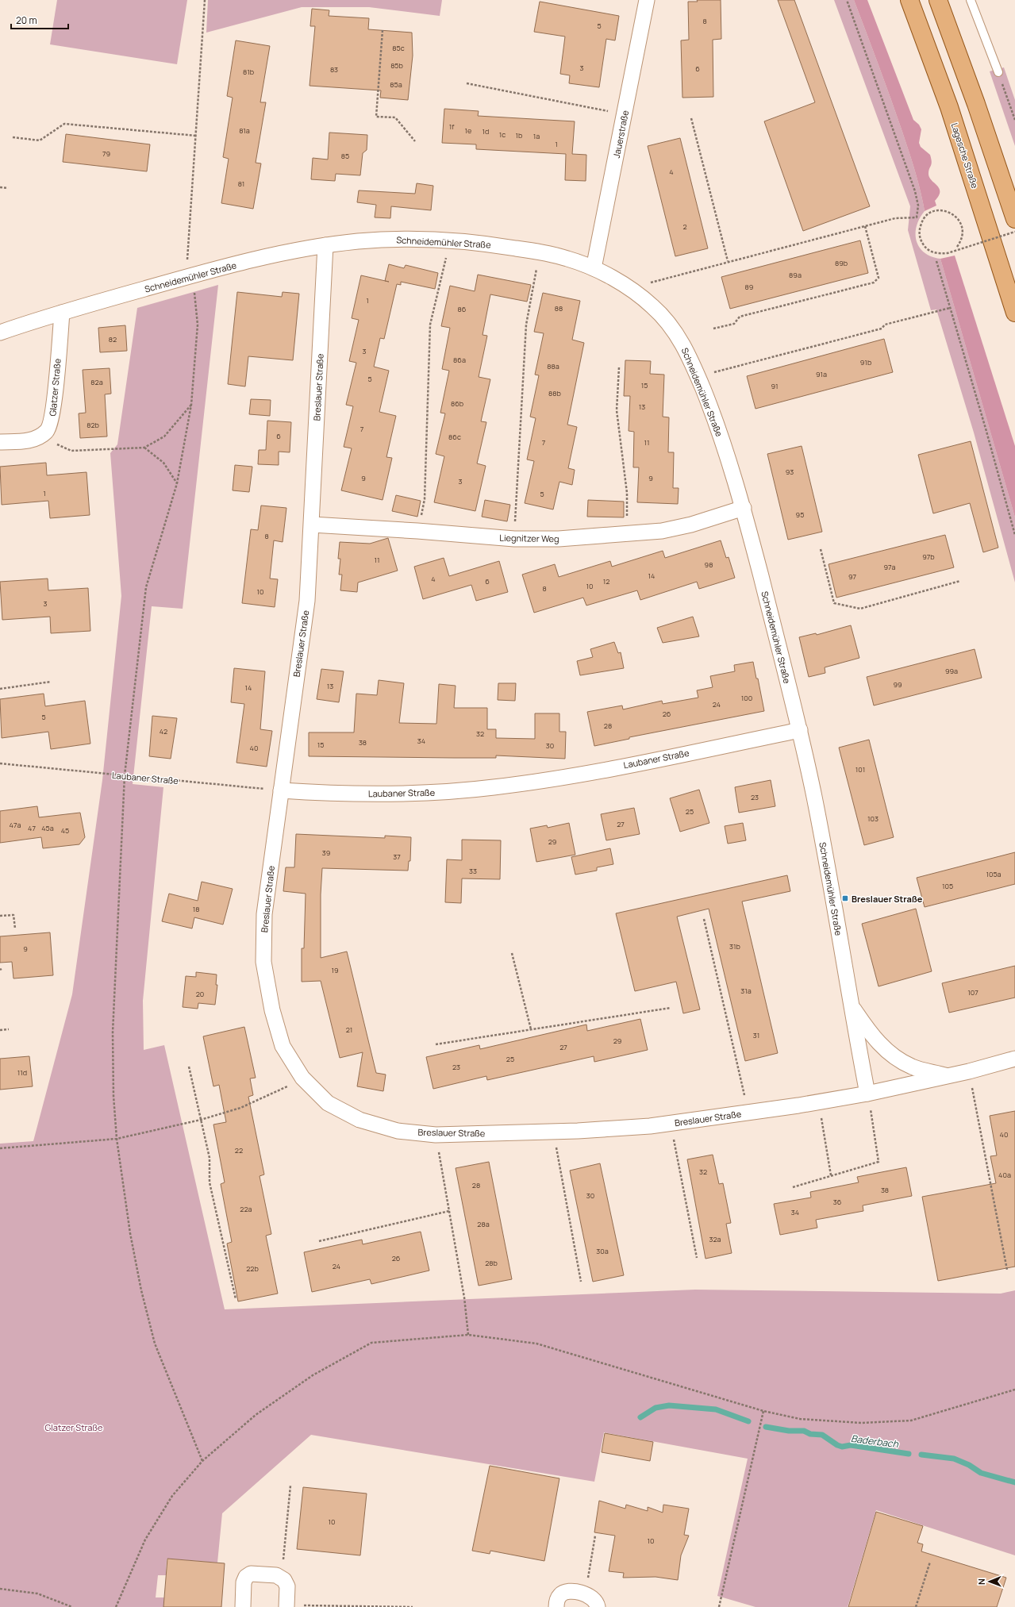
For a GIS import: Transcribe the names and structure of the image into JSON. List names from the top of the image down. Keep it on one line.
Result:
{"streets":{"main road":["Lagesche Straße"],"street":["Jauerstraße","Schneidemühler Straße","Glatzer Straße","Breslauer Straße","Liegnitzer Weg","Laubaner Straße"]},"crossings":[["Jauerstraße","Schneidemühler Straße"],["Schneidemühler Straße","Glatzer Straße"],["Schneidemühler Straße","Breslauer Straße"],["Schneidemühler Straße","Liegnitzer Weg"],["Schneidemühler Straße","Laubaner Straße"],["Breslauer Straße","Liegnitzer Weg"],["Breslauer Straße","Laubaner Straße"]],"water":["Baderbach"],"parks":["Glatzer Straße"],"places":{"transit":["Breslauer Straße"]},"house_numbers":["8","5","85c","85b","3","6","83","81b","85a","1f","81a","1e","1d","1c","1b","1a","1","79","85","4","81","2","89b","89a","89","1","88","86","82","3","86a","91b","88a","91a","5","82a","15","91","88b","86b","13","82b","7","6","86c","7","11","93","9","9","3","1","5","95","8","97b","11","98","97a","14","97","4","6","12","10","8","10","3","99a","99","13","14","100","24","26","5","28","42","32","34","38","15","30","40","101","23","25","103","27","47a","47","45a","45","29","39","37","33","105a","105","18","31b","9","19","31a","107","20","21","31","29","27","25","23","11d","40","22","32","40a","28","38","30","36","22a","34","28a","32a","30a","26","28b","24","22b","10","10"],"scale_bar":"20 m","north":"left"}
